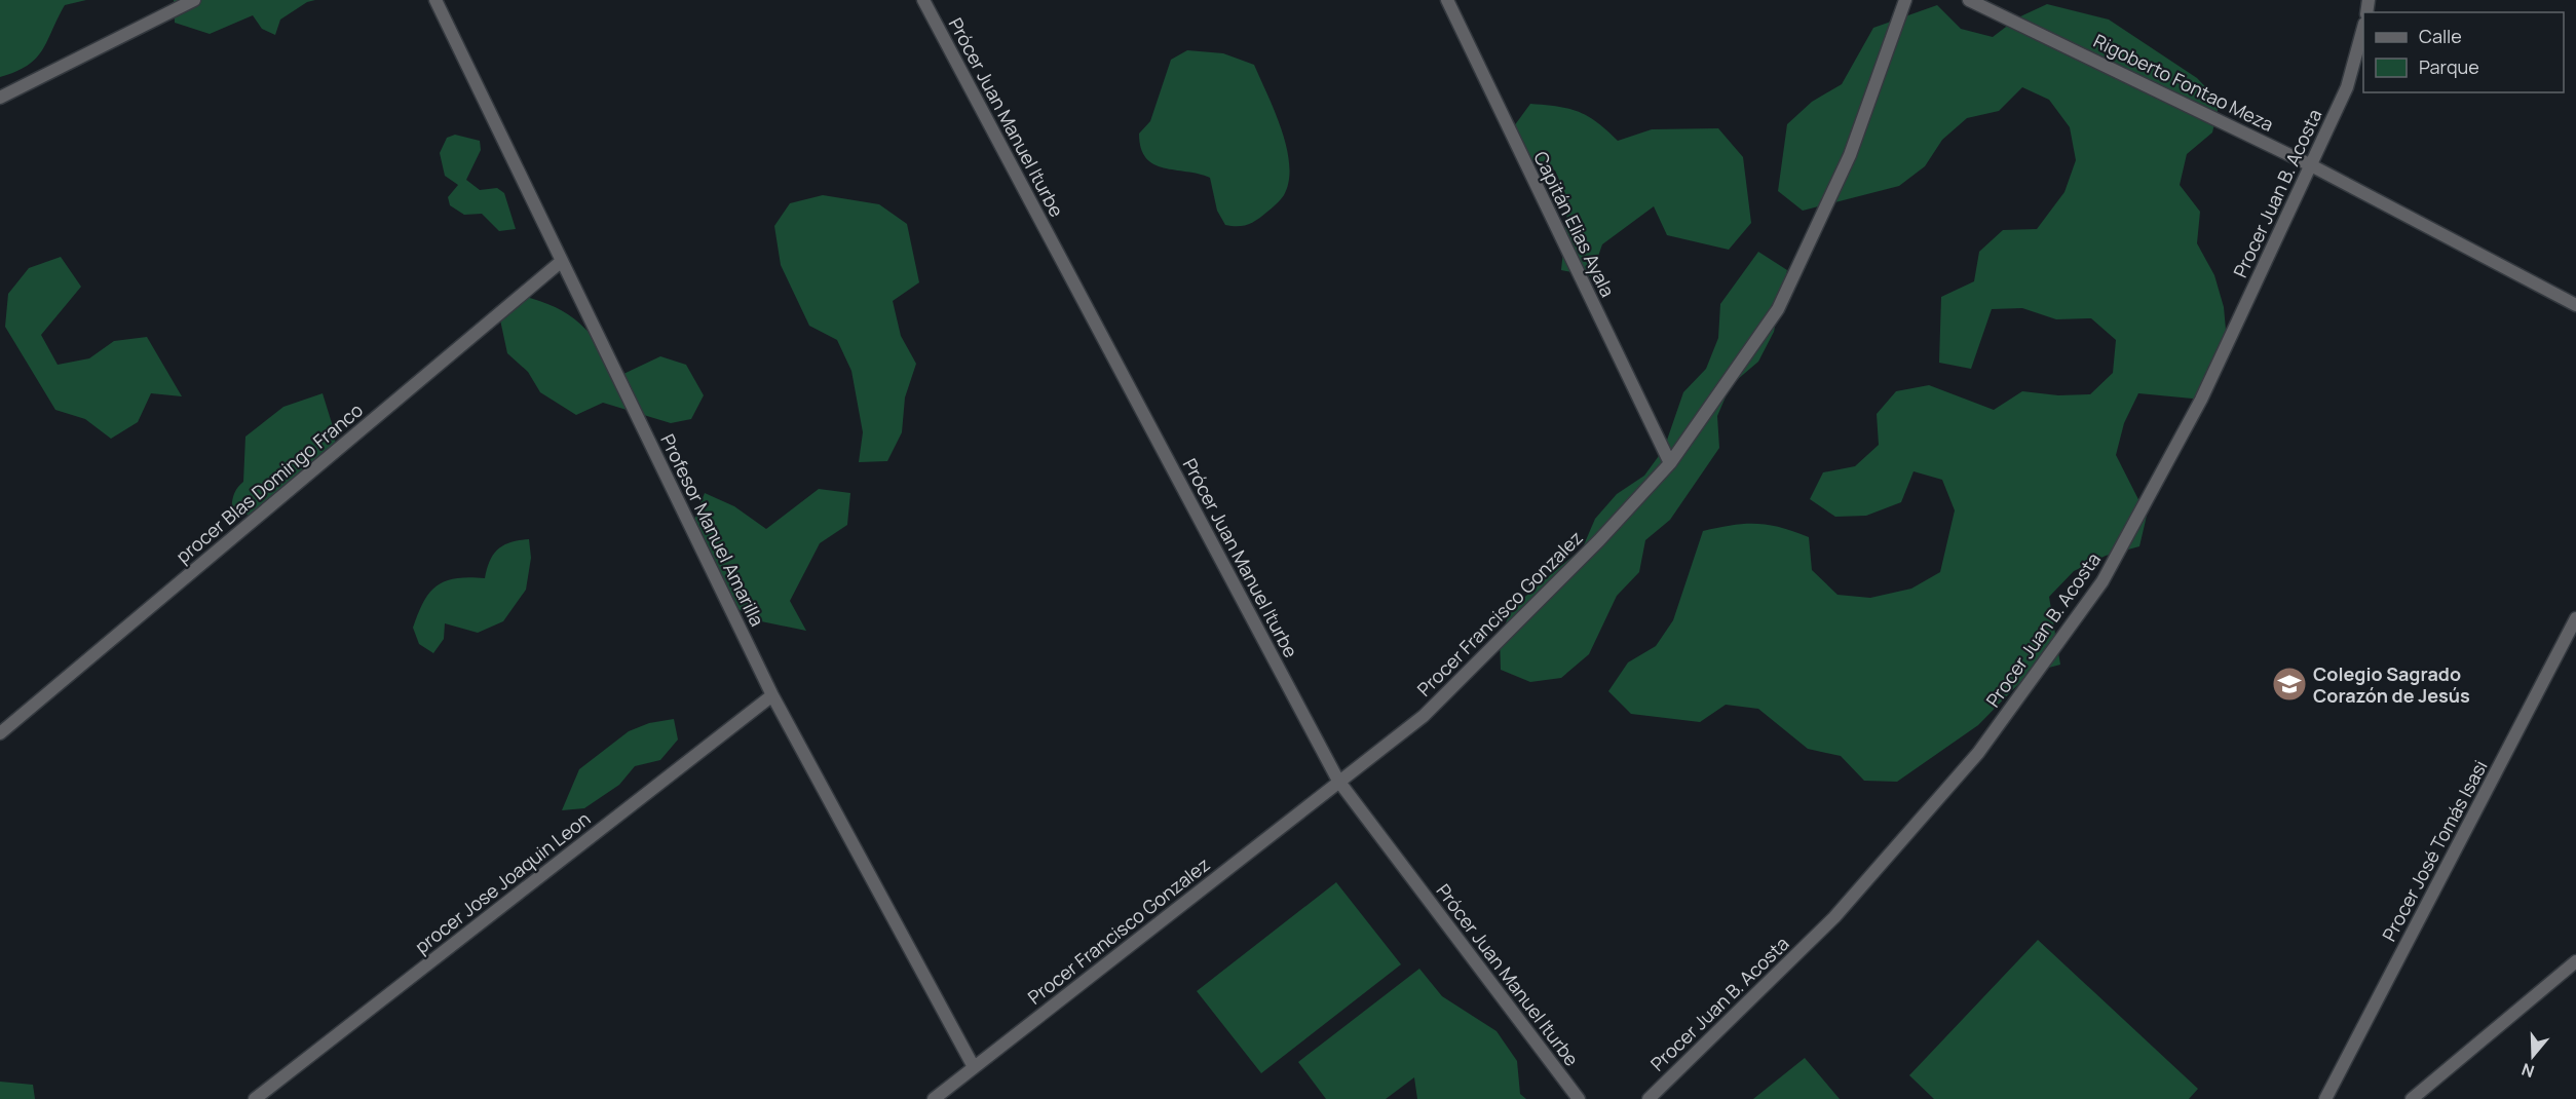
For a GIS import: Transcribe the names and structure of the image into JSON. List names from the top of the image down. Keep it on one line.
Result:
{"streets":{"street":["Rigoberto Fontao Meza","Prócer Juan Manuel Iturbe","Procer Juan B. Acosta","Capitán Elias Ayala","procer Blas Domingo Franco","Profesor Manuel Amarilla","Procer Francisco Gonzalez","Procer José Tomás Isasi","procer Jose Joaquin Leon"]},"crossings":[["Rigoberto Fontao Meza","Procer Juan B. Acosta"],["Prócer Juan Manuel Iturbe","Procer Francisco Gonzalez"],["Capitán Elias Ayala","Procer Francisco Gonzalez"],["procer Blas Domingo Franco","Profesor Manuel Amarilla"],["Profesor Manuel Amarilla","Procer Francisco Gonzalez"],["Profesor Manuel Amarilla","procer Jose Joaquin Leon"]],"places":{"school or university":["Colegio Sagrado Corazón de Jesús"]},"legend":["Calle","Parque"],"north":"bottom"}
